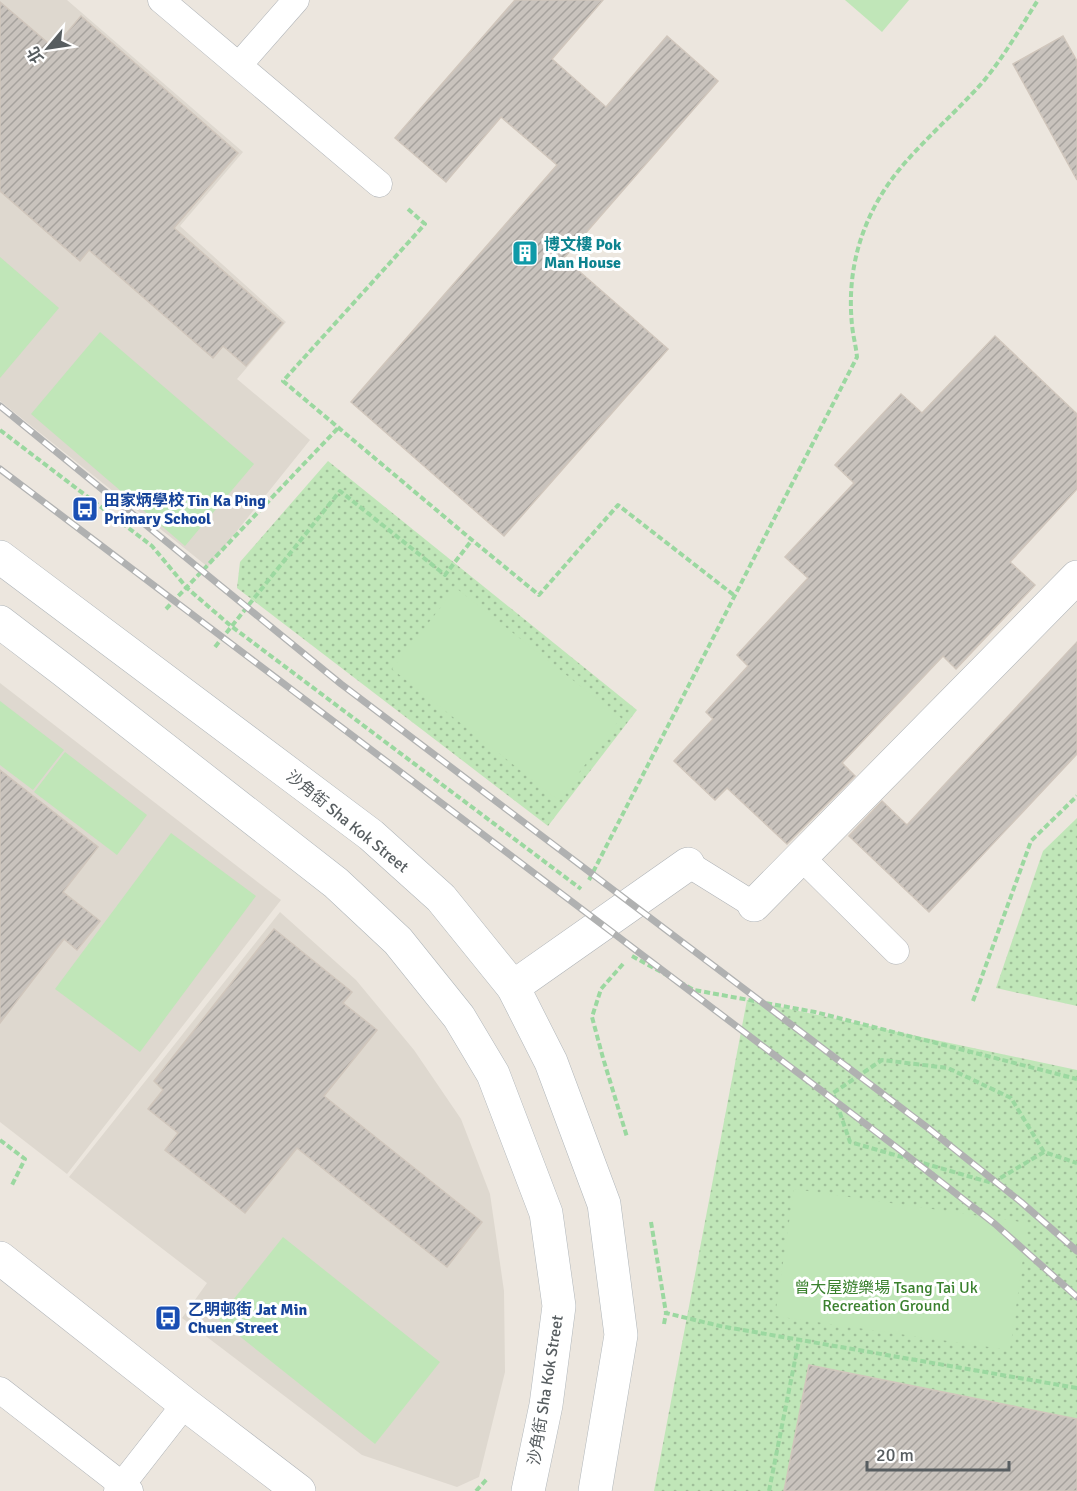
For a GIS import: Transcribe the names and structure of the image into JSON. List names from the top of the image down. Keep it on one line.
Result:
{"streets":{"main road":["沙角街 Sha Kok Street"]},"parks":["曾大屋遊樂場 Tsang Tai Uk Recreation Ground"],"places":{"building":["博文樓 Pok Man House"],"bus stop":["田家炳學校 Tin Ka Ping Primary School","乙明邨街 Jat Min Chuen Street"]},"scale_bar":"20 m","north":"bottom left"}
